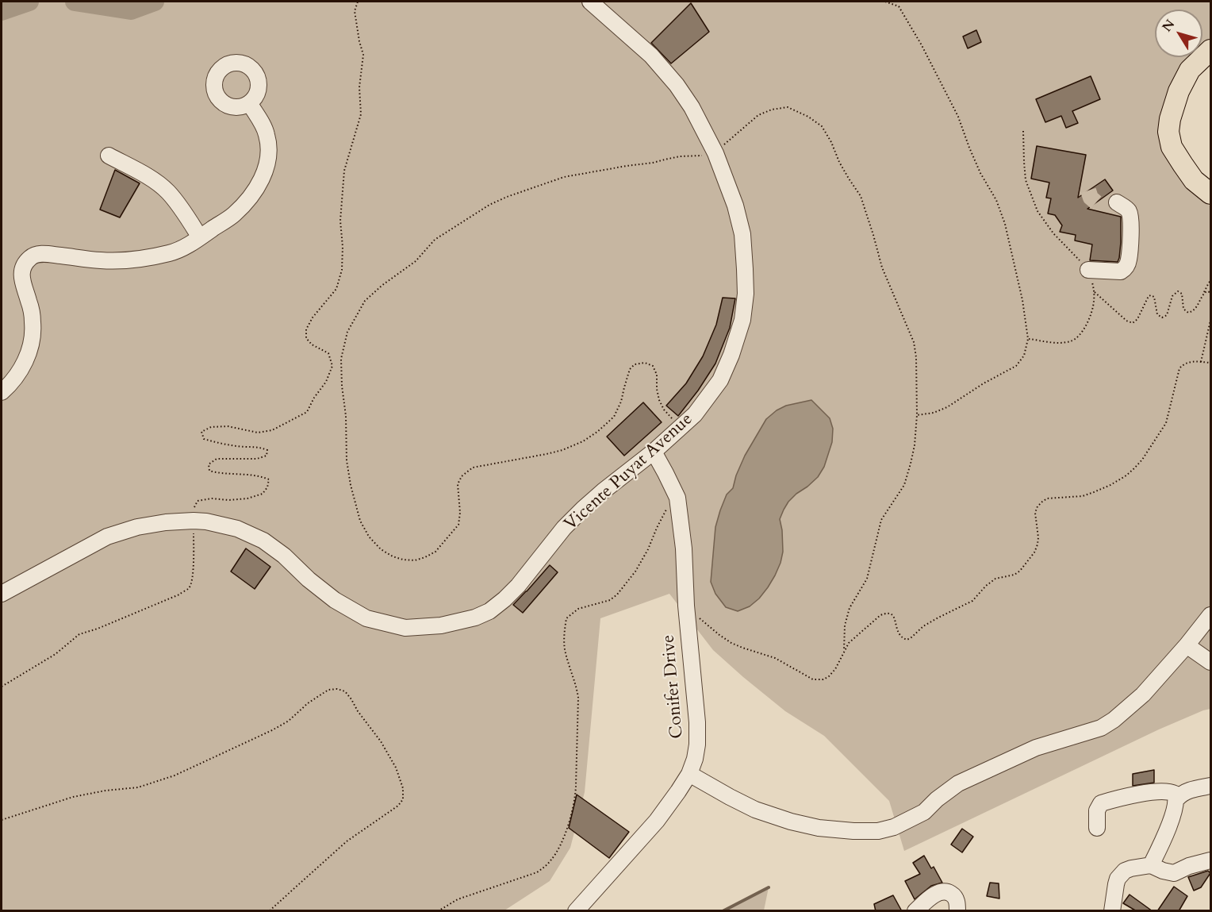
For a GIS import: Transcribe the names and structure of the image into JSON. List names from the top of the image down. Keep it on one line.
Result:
{"streets":{"street":["Vicente Puyat Avenue","Conifer Drive"]},"crossings":[["Vicente Puyat Avenue","Conifer Drive"]],"north":"top left"}
